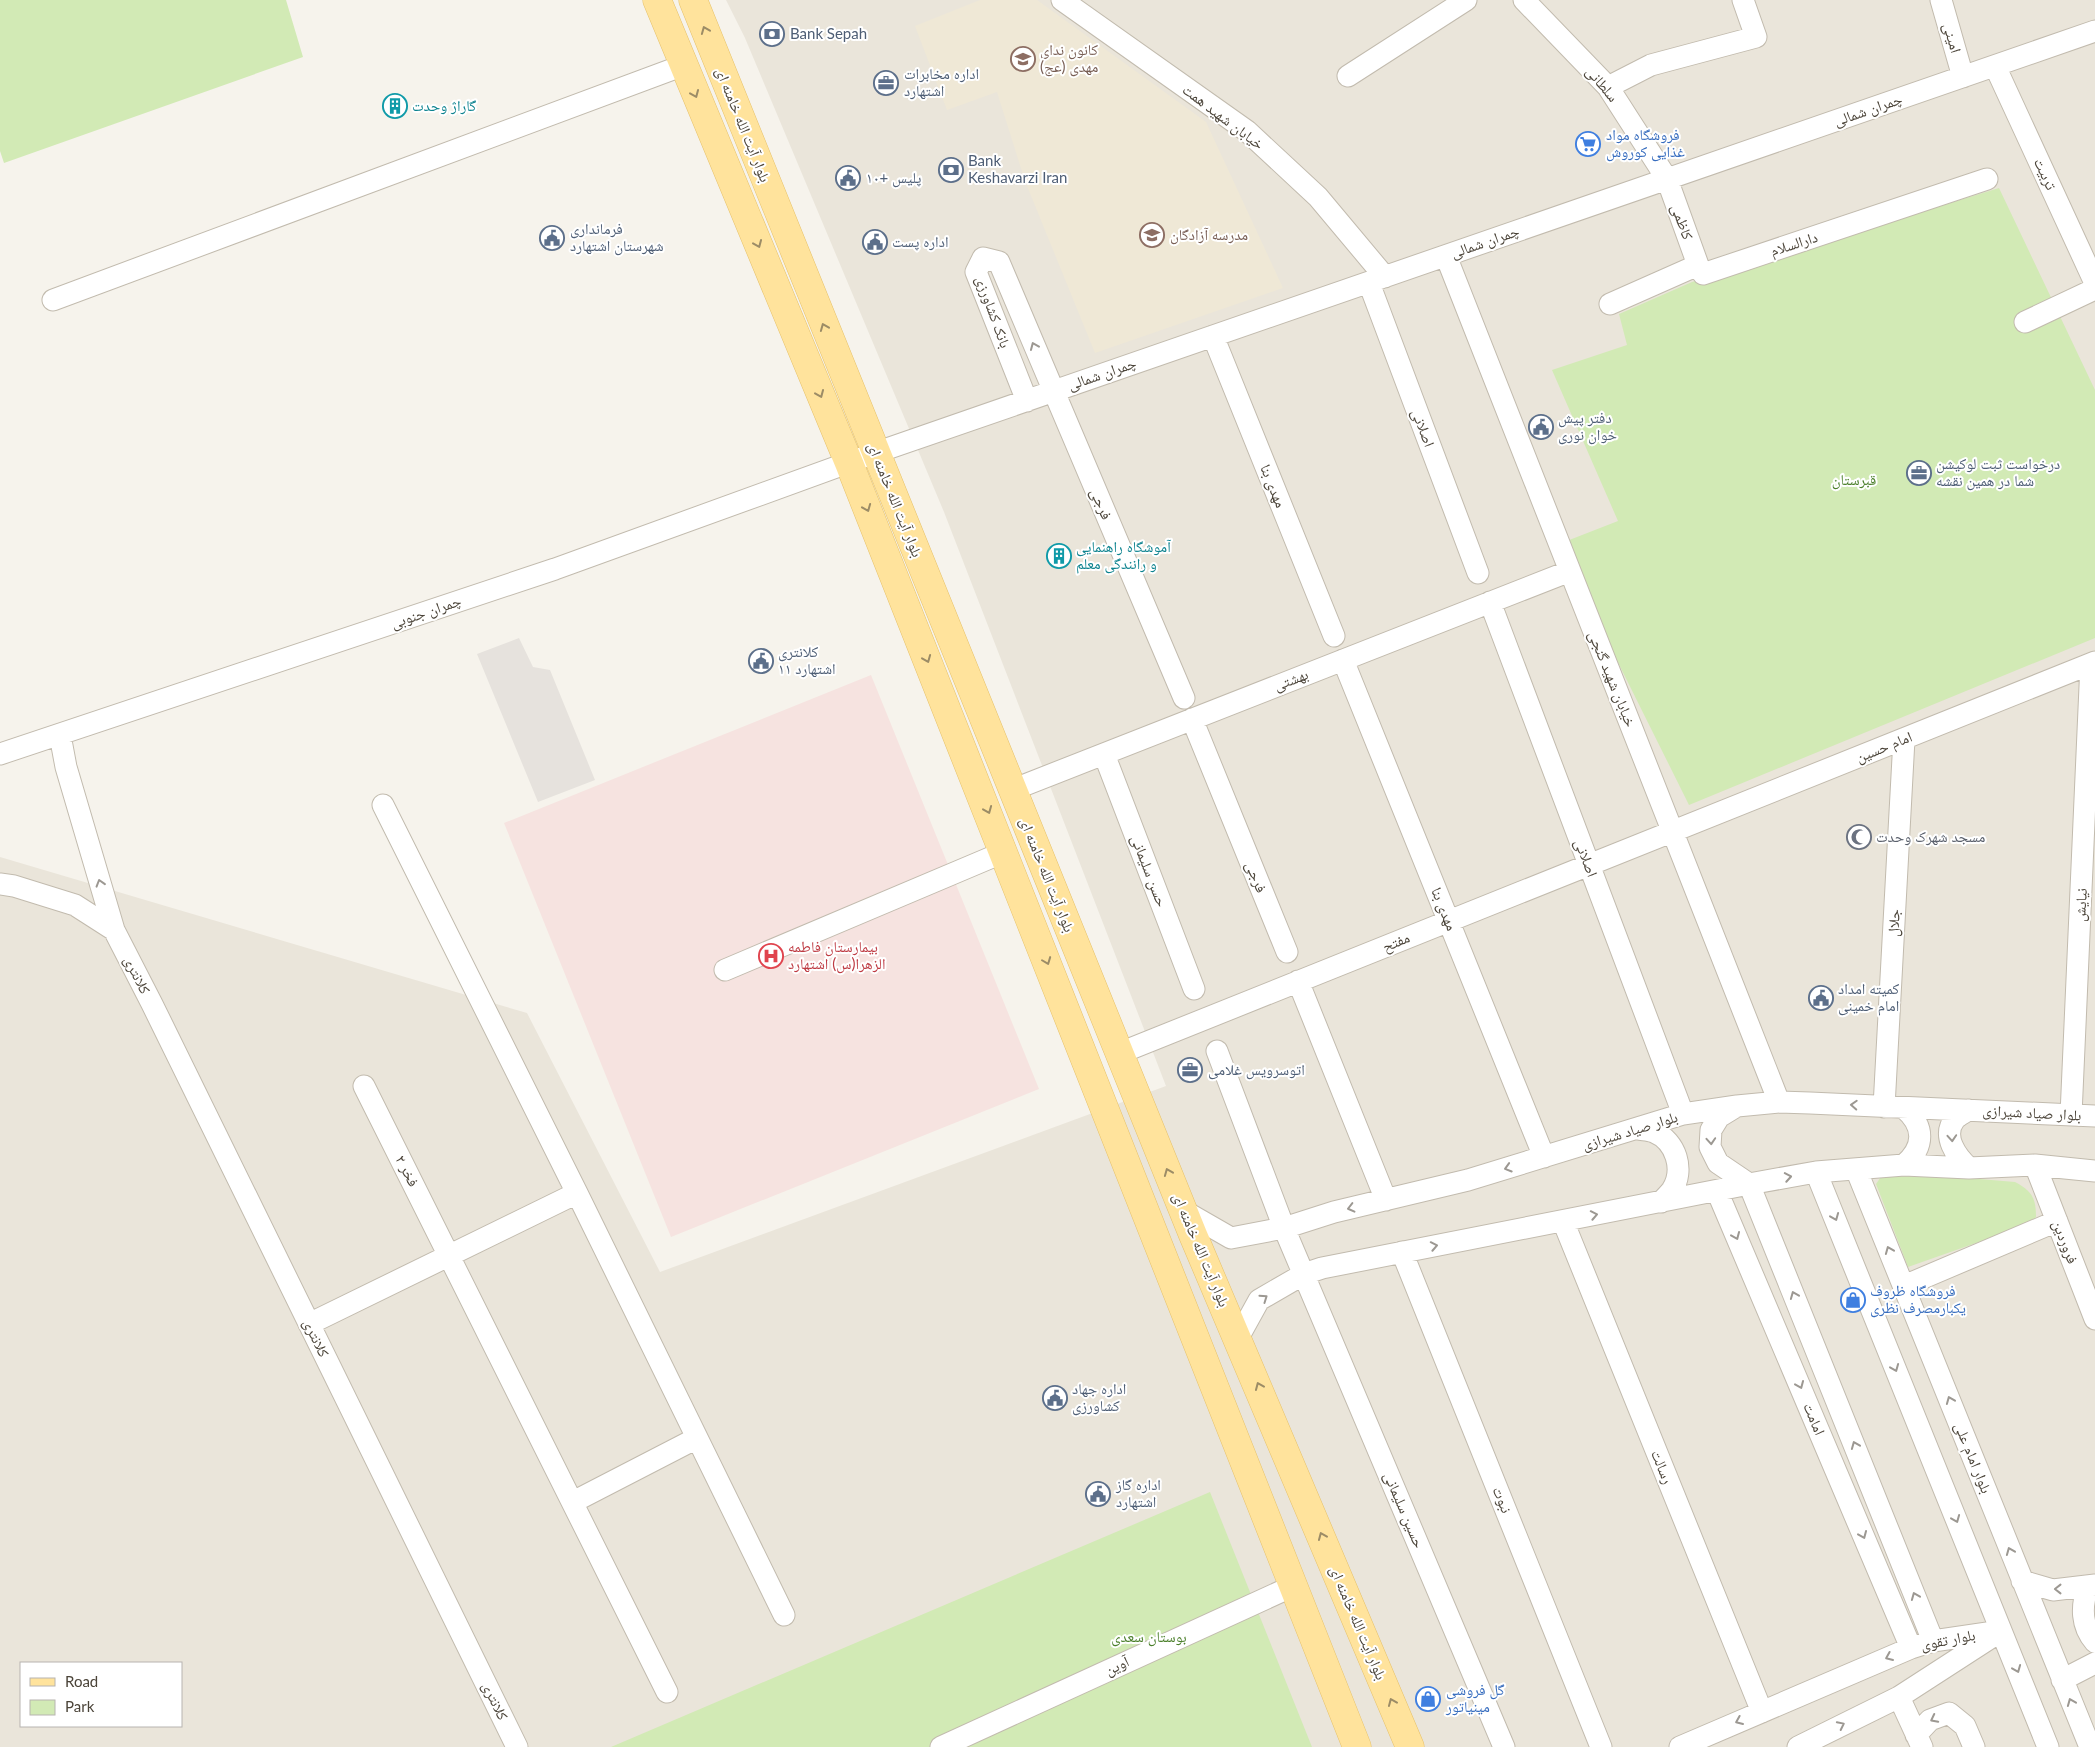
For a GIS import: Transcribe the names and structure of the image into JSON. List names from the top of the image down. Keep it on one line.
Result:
{"streets":{"main road":["بلوار آیت الله خامنه ای"],"street":["امینی","سلطانی","چمران شمالی","خیابان شهید همت","تربیت","کاظمی","دارالسلام","بانک کشاورزی","اصلانی","مهدی بنا","فرجی","چمران جنوبی","خیابان شهید گنجی","بهشتی","امام حسین","حسن سلیمانی","نیایش","جلال","مفتح","کلانتری","بلوار صیاد شیرازی","فخر ۲","فروردین","امامت","بلوار امام علی","رسالت","نبوت","حسین سلیمانی","بلوار تقوی","آوین"]},"crossings":[["امینی","چمران شمالی"],["سلطانی","چمران شمالی"],["سلطانی","کاظمی"],["چمران شمالی","خیابان شهید همت"],["چمران شمالی","بلوار آیت الله خامنه ای"],["چمران شمالی","تربیت"],["چمران شمالی","کاظمی"],["چمران شمالی","بانک کشاورزی"],["چمران شمالی","اصلانی"],["چمران شمالی","مهدی بنا"],["چمران شمالی","فرجی"],["چمران شمالی","چمران جنوبی"],["چمران شمالی","خیابان شهید گنجی"],["خیابان شهید همت","اصلانی"],["بلوار آیت الله خامنه ای","چمران جنوبی"],["بلوار آیت الله خامنه ای","بهشتی"],["بلوار آیت الله خامنه ای","مفتح"],["بلوار آیت الله خامنه ای","بلوار صیاد شیرازی"],["بلوار آیت الله خامنه ای","آوین"],["کاظمی","دارالسلام"],["بانک کشاورزی","فرجی"],["اصلانی","بهشتی"],["اصلانی","مفتح"],["اصلانی","بلوار صیاد شیرازی"],["مهدی بنا","بهشتی"],["مهدی بنا","مفتح"],["مهدی بنا","بلوار صیاد شیرازی"],["فرجی","بهشتی"],["چمران جنوبی","کلانتری"],["خیابان شهید گنجی","بهشتی"],["خیابان شهید گنجی","امام حسین"],["خیابان شهید گنجی","مفتح"],["خیابان شهید گنجی","بلوار صیاد شیرازی"],["بهشتی","حسن سلیمانی"],["امام حسین","نیایش"],["امام حسین","جلال"],["امام حسین","مفتح"],["نیایش","بلوار صیاد شیرازی"],["جلال","بلوار صیاد شیرازی"],["بلوار صیاد شیرازی","حسین سلیمانی"],["امامت","بلوار تقوی"],["رسالت","بلوار تقوی"]],"parks":["قبرستان","بوستان سعدی"],"places":{"bank":["Bank Sepah","Bank Keshavarzi Iran"],"school or university":["کانون ندای مهدی (عج)","مدرسه آزادگان"],"office":["اداره مخابرات اشتهارد","درخواست ثبت لوکیشن شما در همین نقشه","اتوسرویس غلامی"],"building":["گاراژ وحدت","آموشگاه راهنمایی و رانندگی معلم"],"supermarket":["فروشگاه مواد غذایی کوروش"],"public building":["پلیس +۱۰","فرمانداری شهرستان اشتهارد","اداره پست","دفتر پیش خوان نوری","کلانتری ۱۱ اشتهارد","کمیته امداد امام خمینی","اداره جهاد کشاورزی","اداره گاز اشتهارد"],"mosque":["مسجد شهرک وحدت"],"hospital":["بیمارستان فاطمه الزهرا(س) اشتهارد"],"shop":["فروشگاه ظروف یکبارمصرف نظری","گل فروشی مینیاتور"]},"legend":["Road","Park"]}
